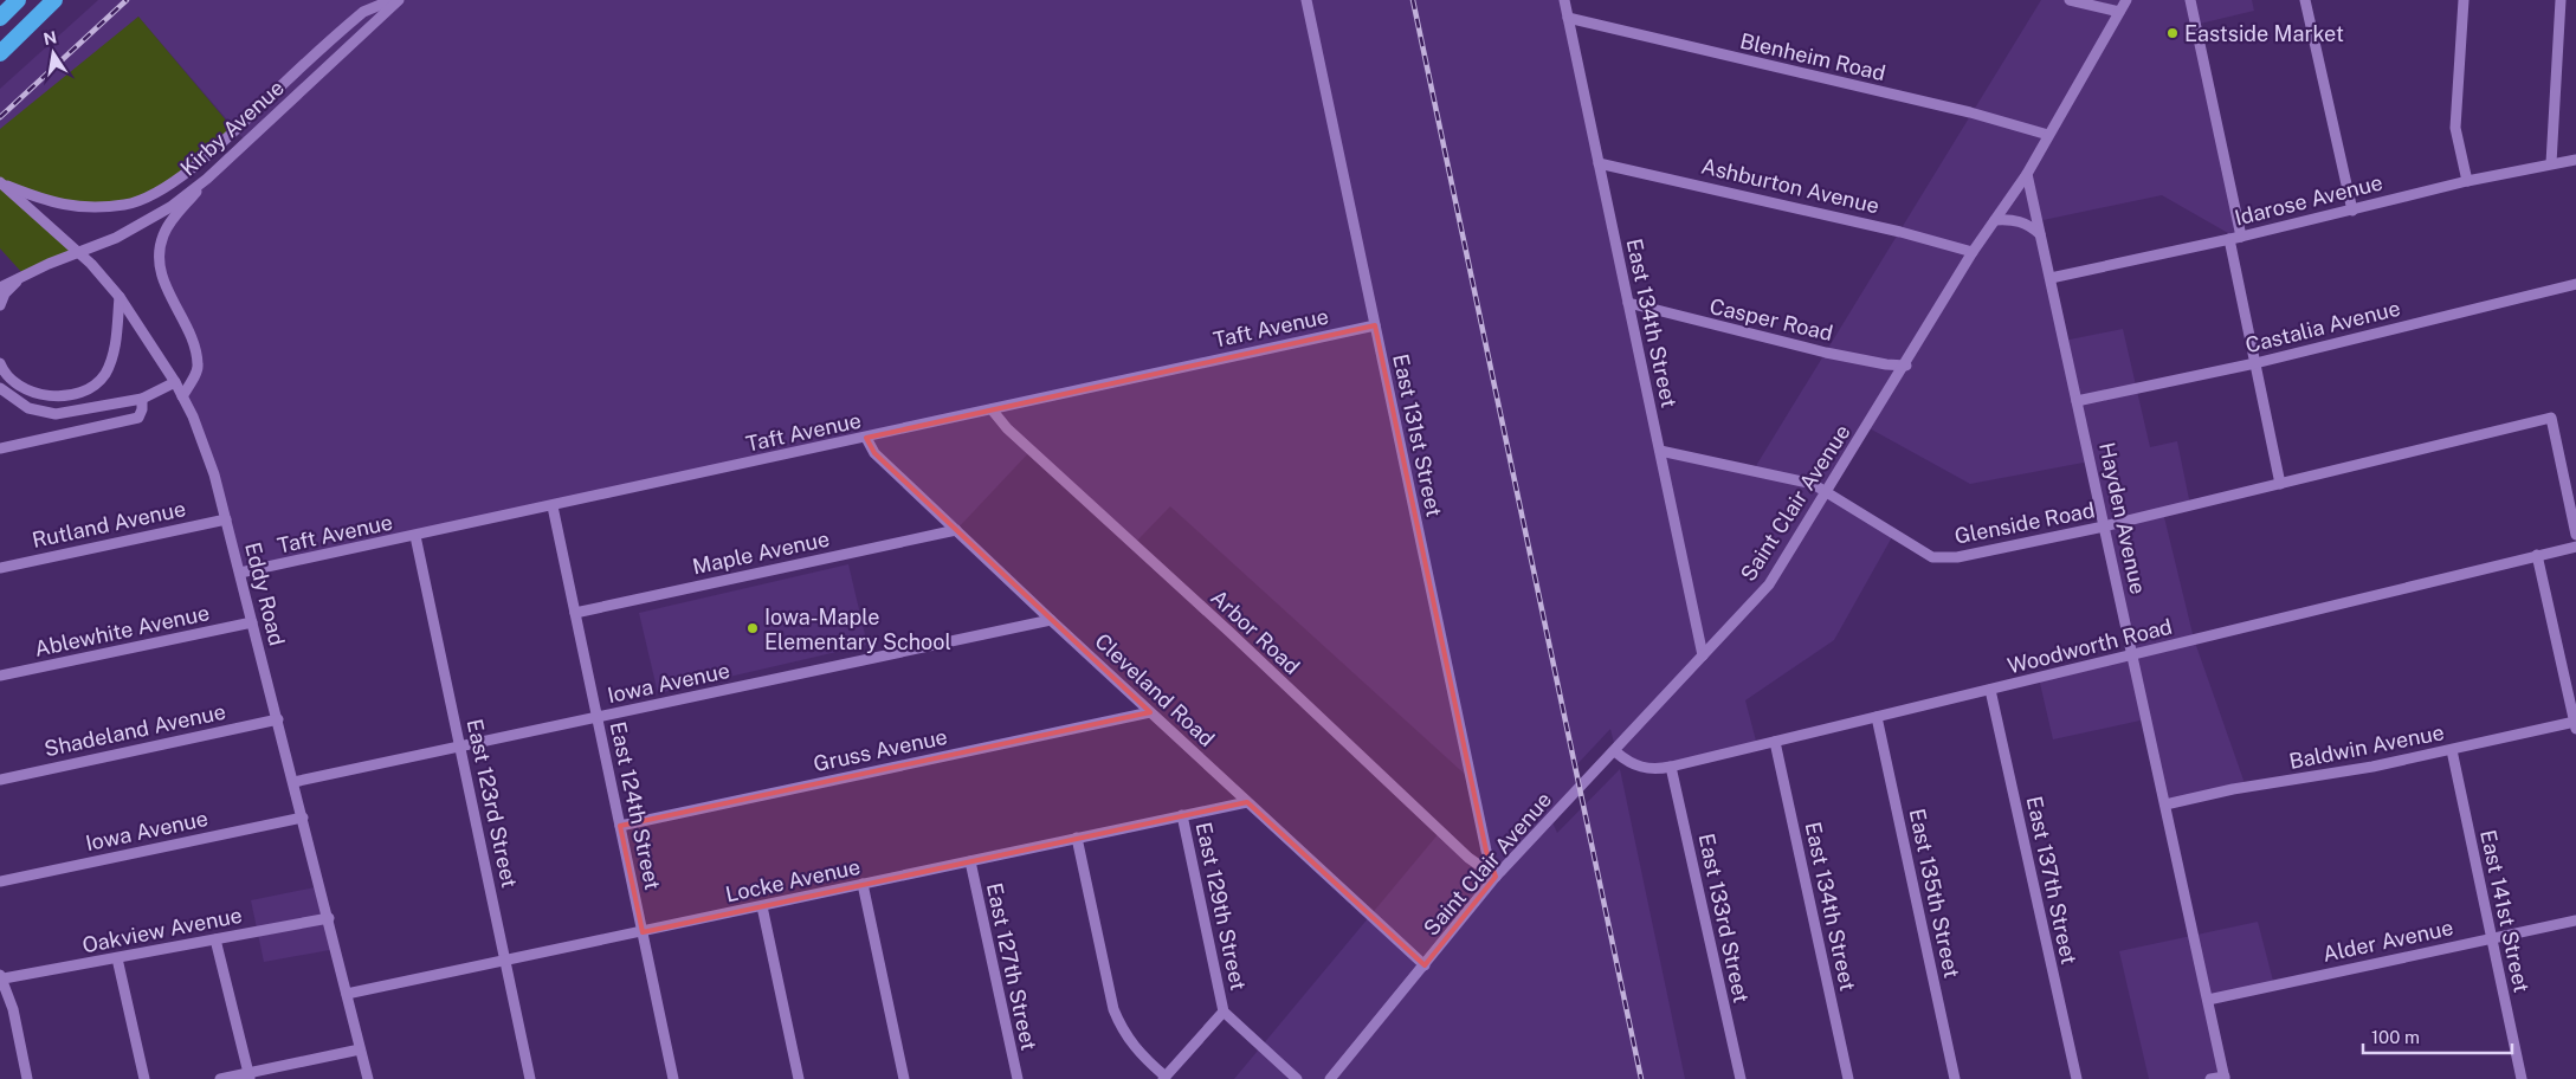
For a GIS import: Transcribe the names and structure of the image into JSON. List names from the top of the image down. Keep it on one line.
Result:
{"streets":{"street":["Blenheim Road","Kirby Avenue","Ashburton Avenue","Idarose Avenue","Casper Road","East 134th Street","Castalia Avenue","Taft Avenue","East 131st Street","Saint Clair Avenue","Hayden Avenue","Glenside Road","Rutland Avenue","Maple Avenue","Eddy Road","Ablewhite Avenue","Arbor Road","Woodworth Road","Iowa Avenue","Cleveland Road","Shadeland Avenue","Baldwin Avenue","Gruss Avenue","East 123rd Street","East 124th Street","Locke Avenue","East 137th Street","East 135th Street","East 129th Street","East 141st Street","East 133rd Street","Oakview Avenue","Alder Avenue","East 127th Street"]},"crossings":[["Blenheim Road","East 134th Street"],["Blenheim Road","Saint Clair Avenue"],["Ashburton Avenue","East 134th Street"],["Ashburton Avenue","Saint Clair Avenue"],["Idarose Avenue","Hayden Avenue"],["Casper Road","East 134th Street"],["Casper Road","Saint Clair Avenue"],["East 134th Street","Saint Clair Avenue"],["East 134th Street","Glenside Road"],["East 134th Street","Woodworth Road"],["Castalia Avenue","Hayden Avenue"],["Taft Avenue","East 131st Street"],["Taft Avenue","Eddy Road"],["Taft Avenue","Arbor Road"],["Taft Avenue","Cleveland Road"],["Taft Avenue","East 123rd Street"],["Taft Avenue","East 124th Street"],["East 131st Street","Saint Clair Avenue"],["East 131st Street","Arbor Road"],["Saint Clair Avenue","Hayden Avenue"],["Saint Clair Avenue","Glenside Road"],["Saint Clair Avenue","Arbor Road"],["Saint Clair Avenue","Woodworth Road"],["Saint Clair Avenue","Cleveland Road"],["Hayden Avenue","Glenside Road"],["Hayden Avenue","Woodworth Road"],["Hayden Avenue","Baldwin Avenue"],["Hayden Avenue","Alder Avenue"],["Rutland Avenue","Eddy Road"],["Maple Avenue","Cleveland Road"],["Maple Avenue","East 124th Street"],["Eddy Road","Ablewhite Avenue"],["Eddy Road","Iowa Avenue"],["Eddy Road","Shadeland Avenue"],["Eddy Road","Locke Avenue"],["Eddy Road","Oakview Avenue"],["Woodworth Road","East 137th Street"],["Woodworth Road","East 135th Street"],["Woodworth Road","East 133rd Street"],["Iowa Avenue","Cleveland Road"],["Iowa Avenue","East 123rd Street"],["Iowa Avenue","East 124th Street"],["Cleveland Road","Gruss Avenue"],["Cleveland Road","Locke Avenue"],["Baldwin Avenue","East 141st Street"],["Gruss Avenue","East 124th Street"],["East 123rd Street","Locke Avenue"],["East 124th Street","Locke Avenue"],["Locke Avenue","East 129th Street"],["Locke Avenue","East 127th Street"],["East 141st Street","Alder Avenue"]],"places":["Eastside Market","Iowa-Maple Elementary School"],"scale_bar":"100 m","north":"top"}
